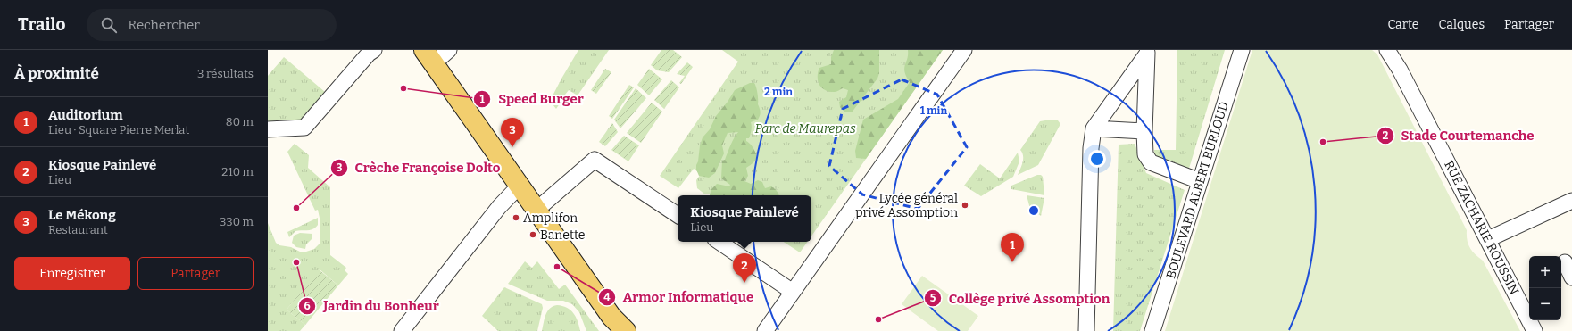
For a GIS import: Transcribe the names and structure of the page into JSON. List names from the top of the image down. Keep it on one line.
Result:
{"streets":{"street":["BOULEVARD ALBERT BURLOUD","RUE ZACHARIE ROUSSIN"]},"parks":["Parc de Maurepas"],"places":["Speed Burger","Stade Courtemanche","Lycée général privé Assomption","Crèche Françoise Dolto","Amplifon","Banette","Jardin du Bonheur","Armor Informatique","Collège privé Assomption"],"page":{"header":"Trailo","search":"Rechercher","nav":["Carte","Calques","Partager"],"heading":["À proximité","3 résultats"],"list":[{"mark":"1","name":"Auditorium","note":"Lieu · Square Pierre Merlat","value":"80 m"},{"mark":"2","name":"Kiosque Painlevé","note":"Lieu","value":"210 m"},{"mark":"3","name":"Le Mékong","note":"Restaurant","value":"330 m"}],"pins":["3","1","2"],"popup":["Kiosque Painlevé","Lieu"],"buttons":["Enregistrer","Partager"],"map_buttons":["+","−"]},"rings":["2 min","1 min"]}
